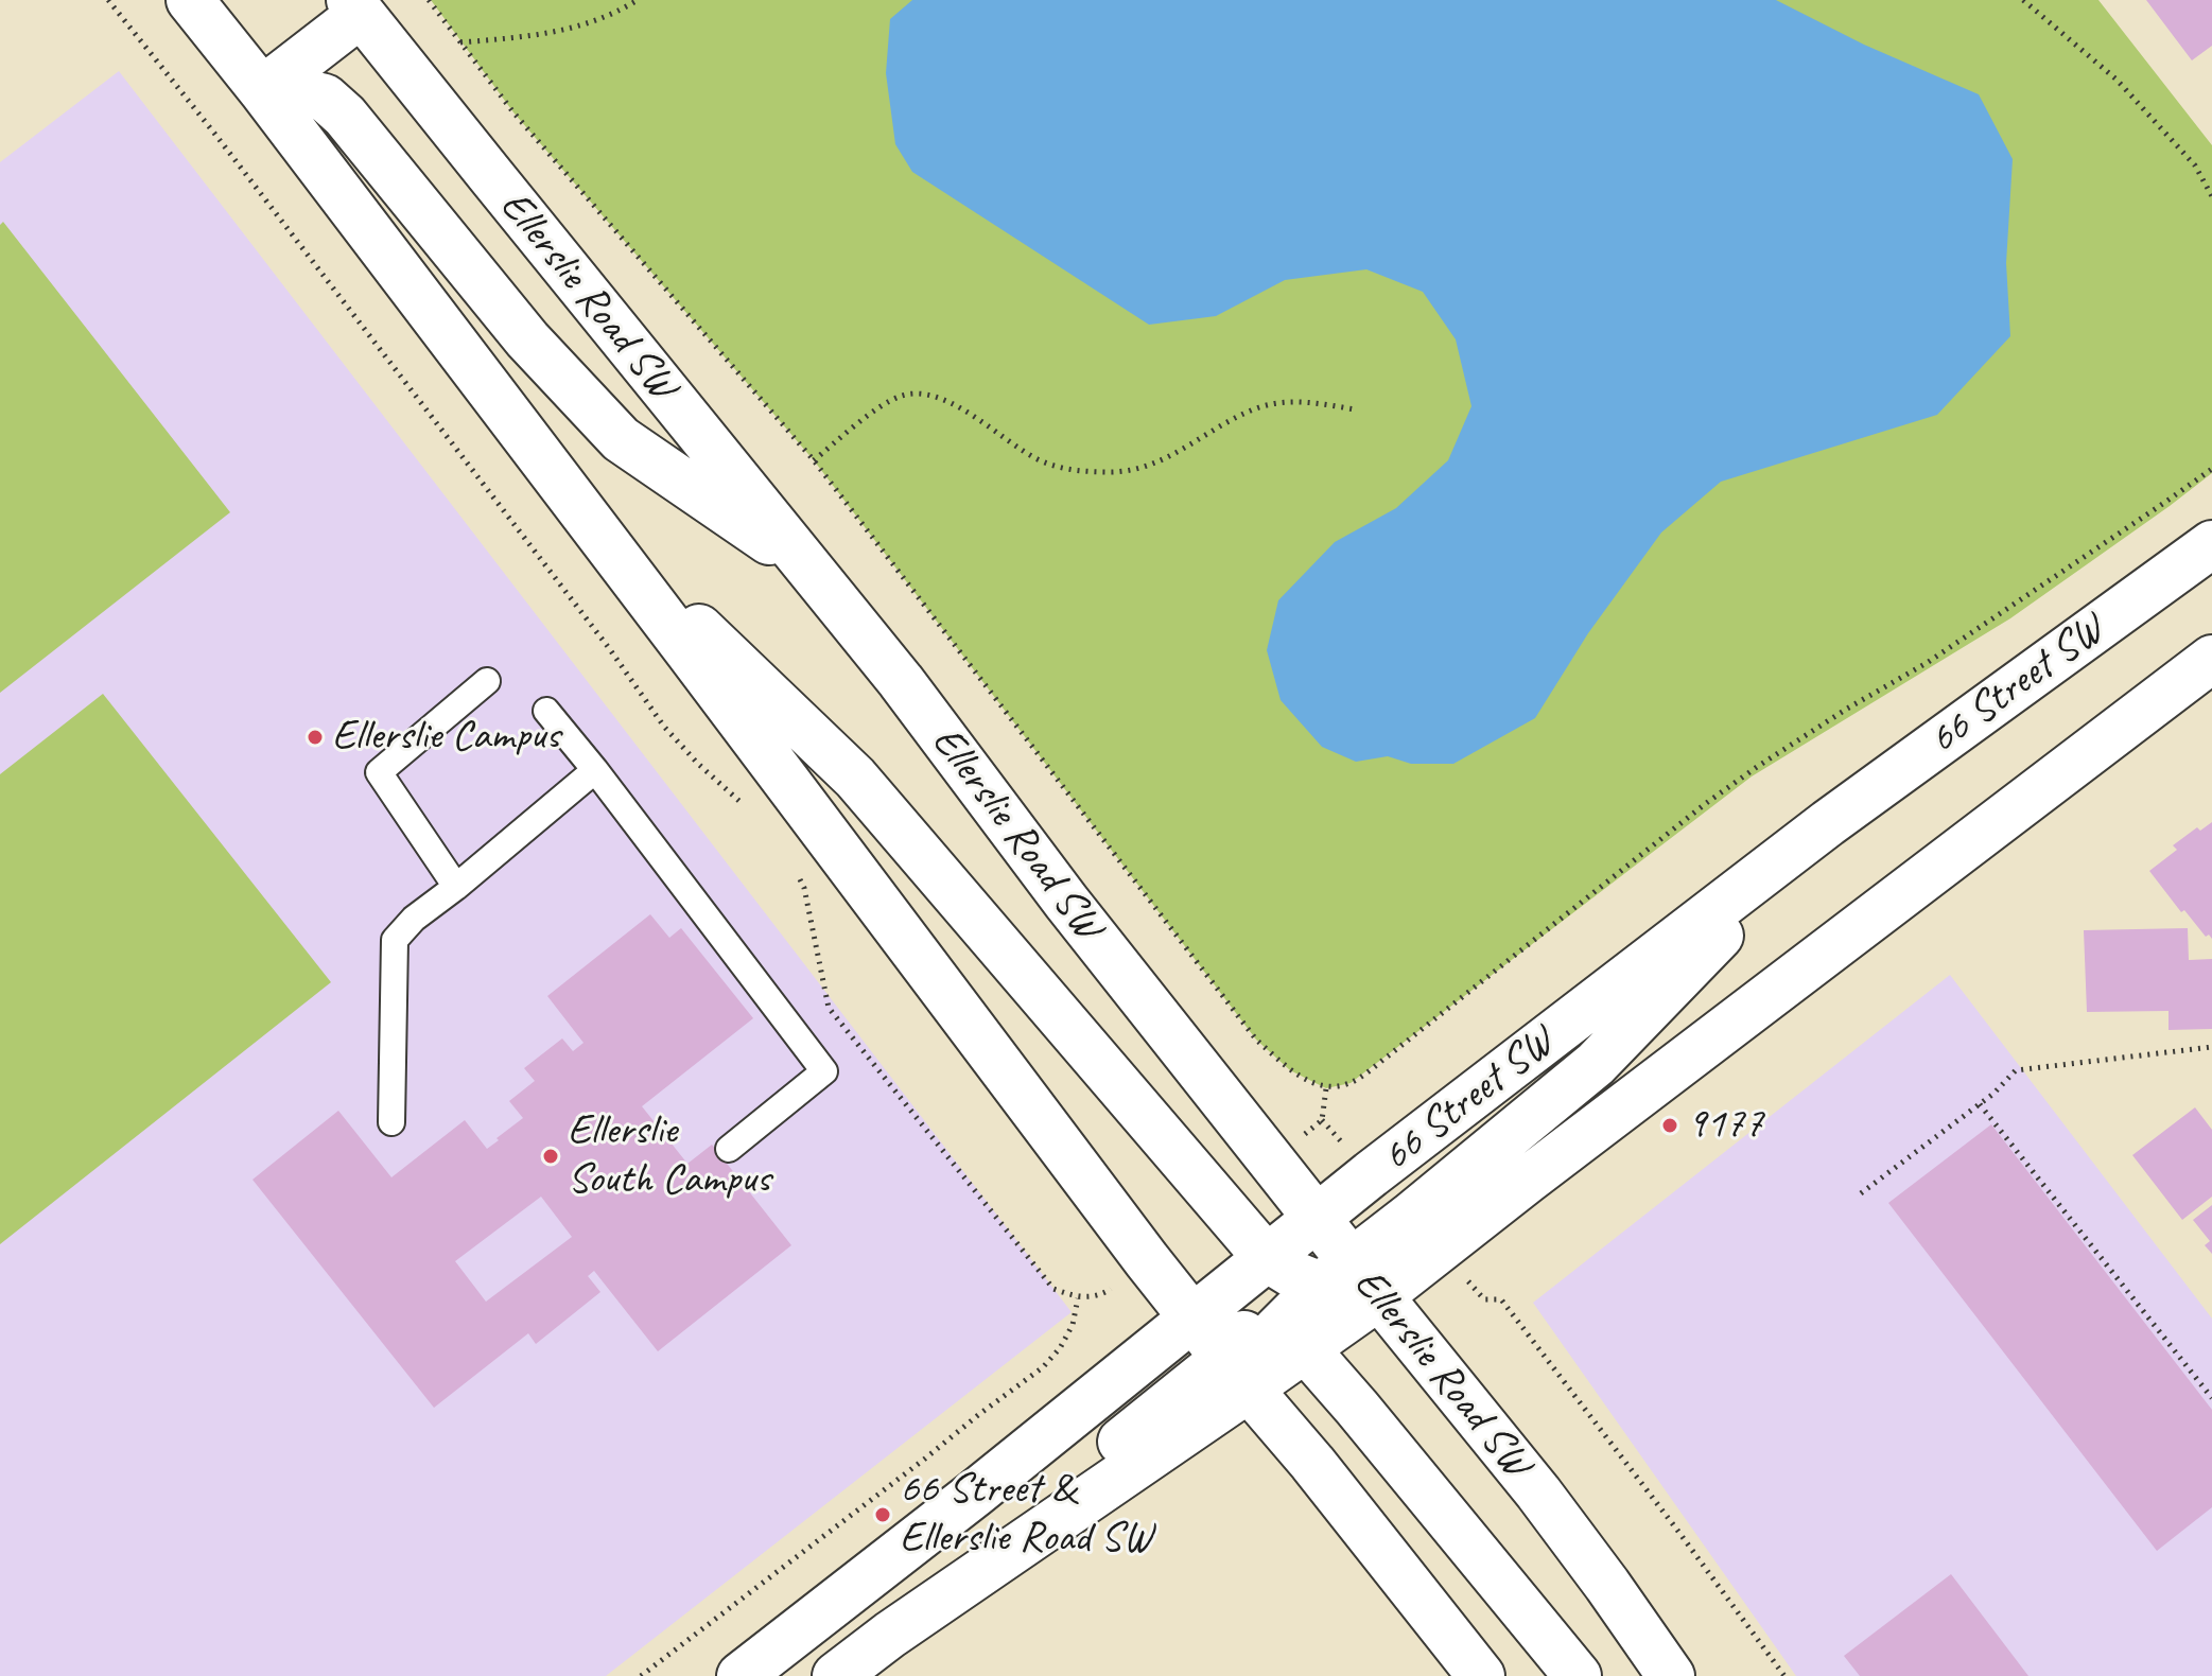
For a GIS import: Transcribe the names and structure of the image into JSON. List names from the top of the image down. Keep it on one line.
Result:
{"streets":{"main road":["Ellerslie Road SW","66 Street SW"]},"crossings":[["Ellerslie Road SW","66 Street SW"]],"places":["Ellerslie Campus","9177","Ellerslie South Campus","66 Street & Ellerslie Road SW"]}
